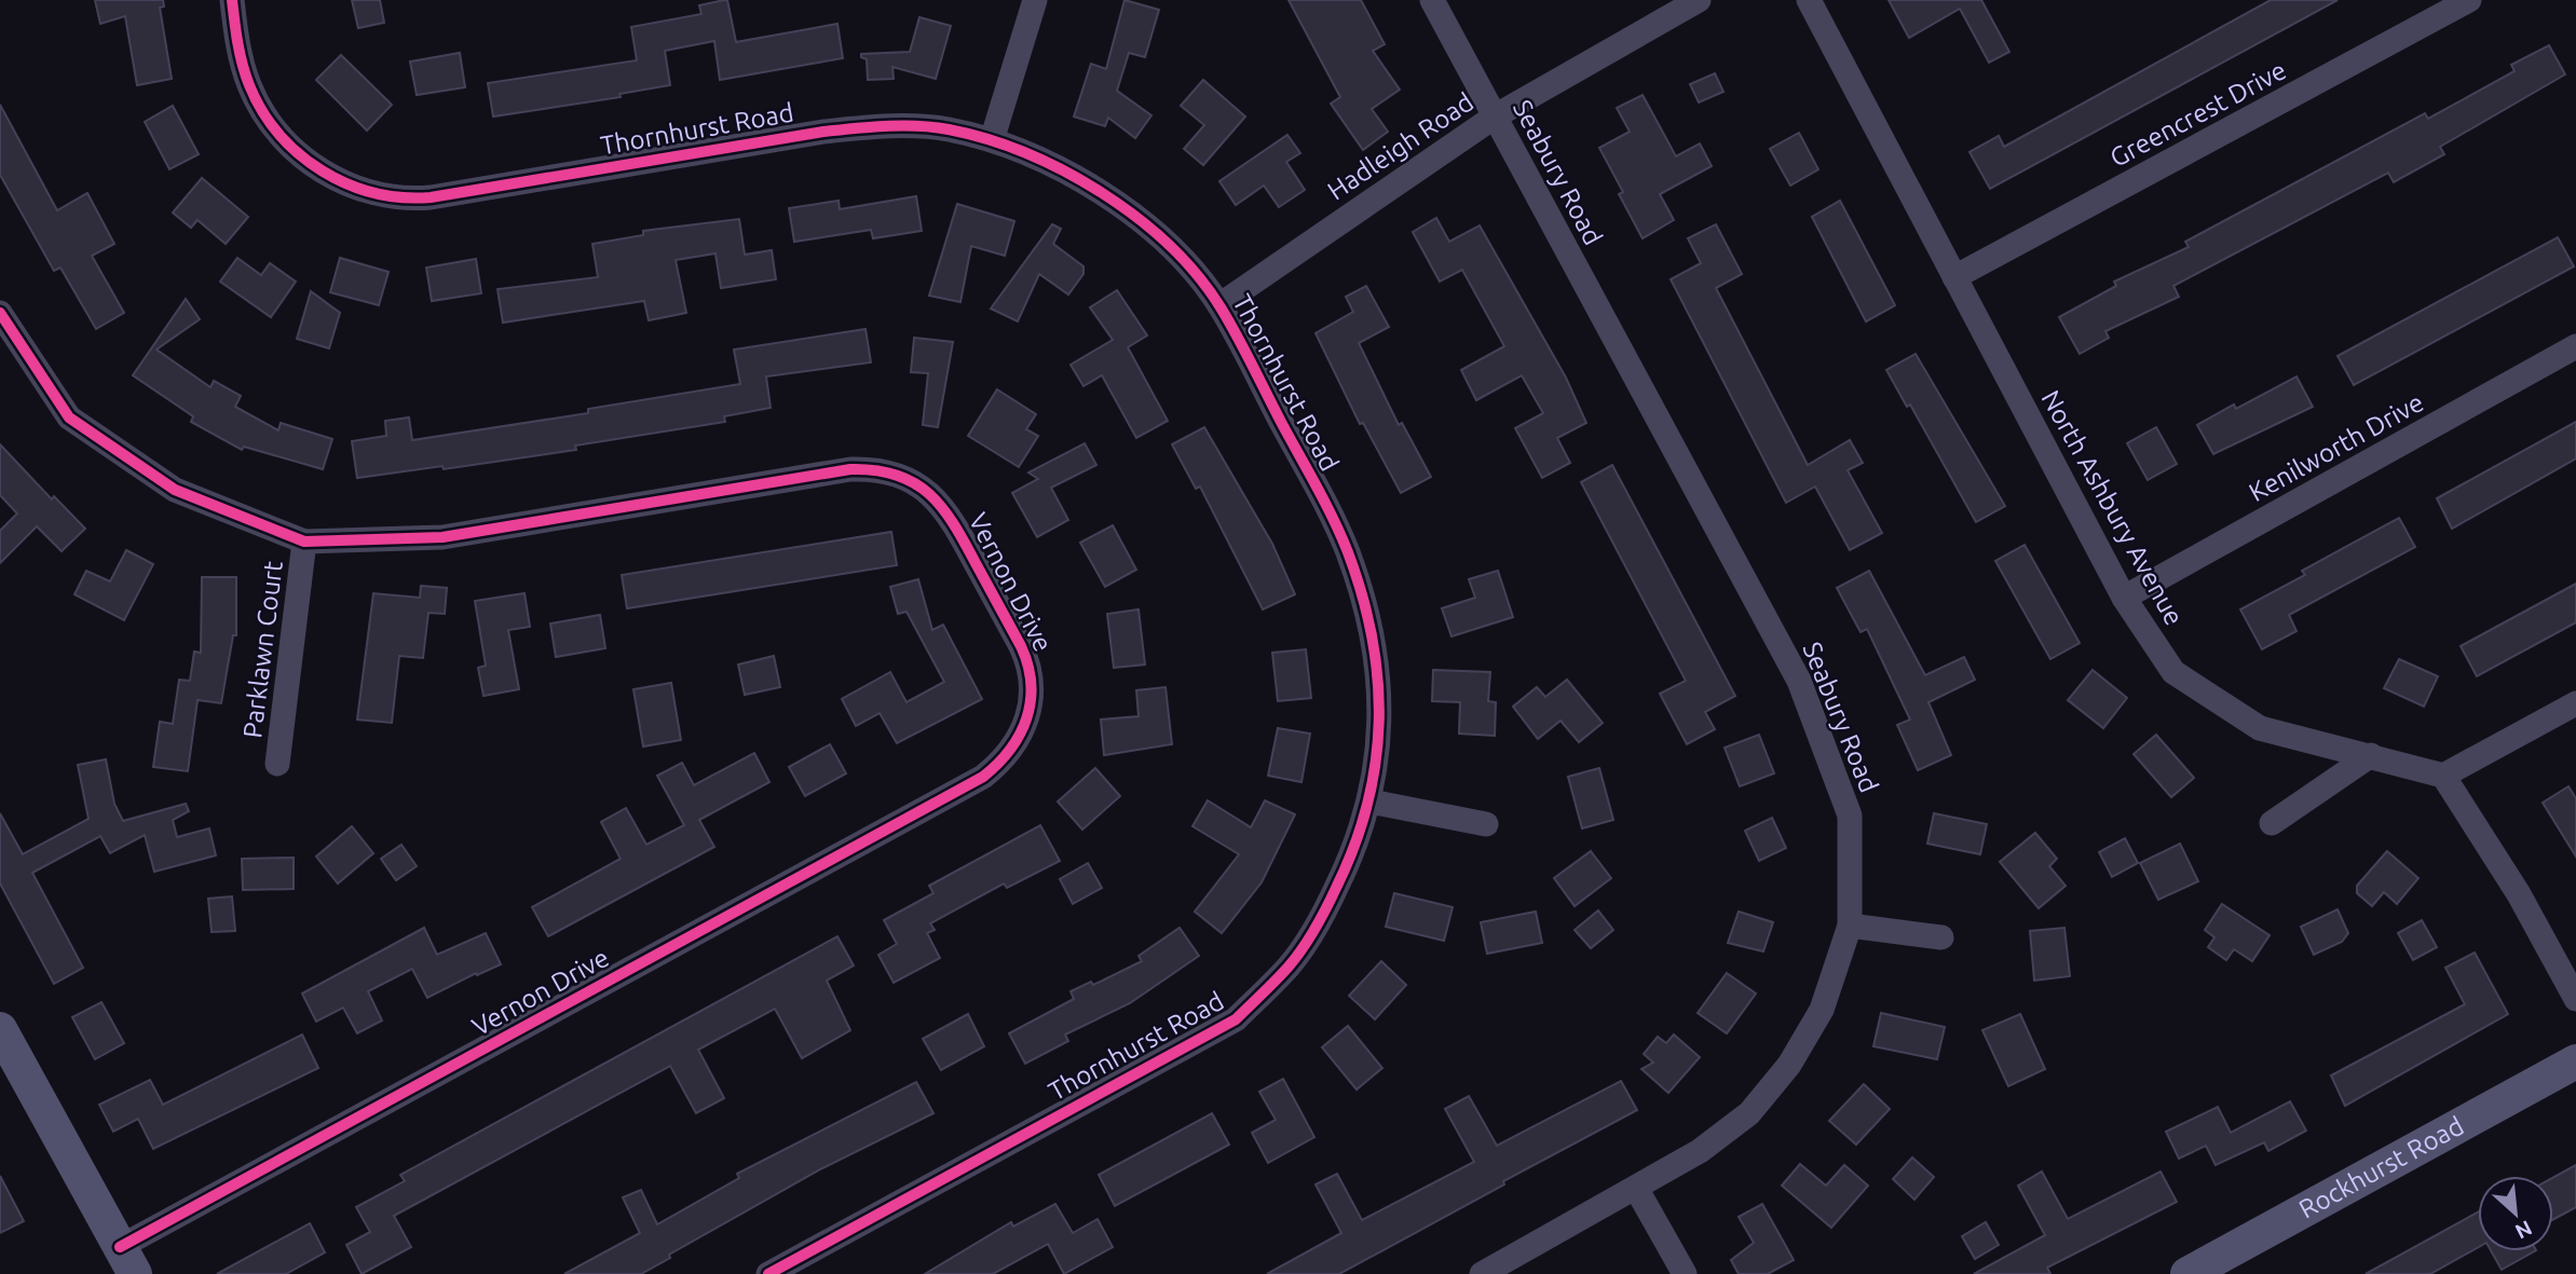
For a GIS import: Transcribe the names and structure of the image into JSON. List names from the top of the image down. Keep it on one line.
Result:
{"streets":{"street":["Greencrest Drive","Thornhurst Road","Hadleigh Road","Seabury Road","Kenilworth Drive","North Ashbury Avenue","Vernon Drive","Parklawn Court","Rockhurst Road"]},"crossings":[["Greencrest Drive","North Ashbury Avenue"],["Thornhurst Road","Hadleigh Road"],["Hadleigh Road","Seabury Road"],["Kenilworth Drive","North Ashbury Avenue"],["Vernon Drive","Parklawn Court"]],"north":"bottom right"}
